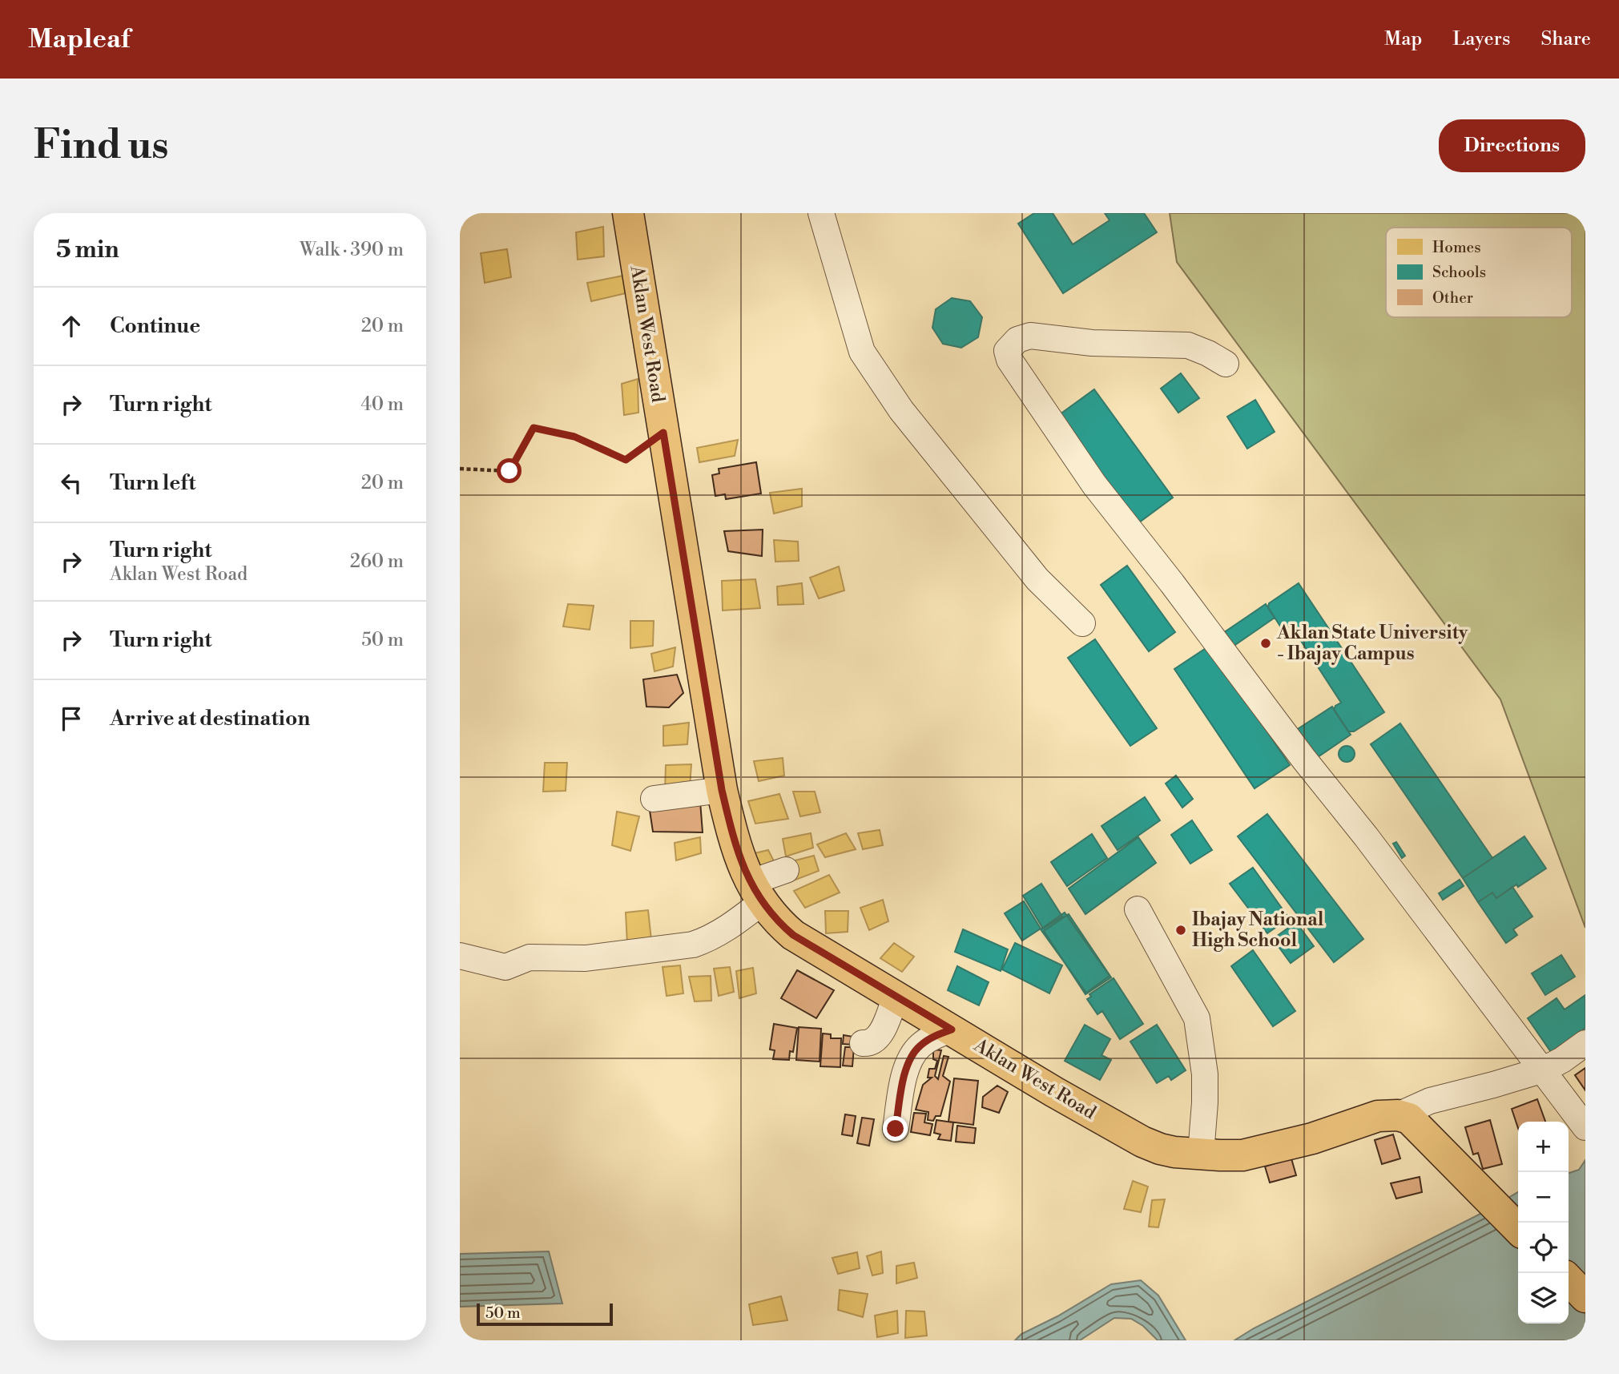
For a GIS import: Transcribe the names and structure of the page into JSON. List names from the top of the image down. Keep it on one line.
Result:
{"streets":{"main road":["Aklan West Road"]},"places":["Aklan State University - Ibajay Campus","Ibajay National High School"],"legend":["Homes","Schools","Other"],"scale_bar":"50 m","page":{"header":"Mapleaf","nav":["Map","Layers","Share"],"buttons":"Directions","title":"Find us","heading":["5 min","Walk · 390 m"],"list":[["Continue","20 m"],["Turn right","40 m"],["Turn left","20 m"],["Turn right","Aklan West Road","260 m"],["Turn right","50 m"],"Arrive at destination"],"map_buttons":["+","−"],"scale":"50 m"}}
